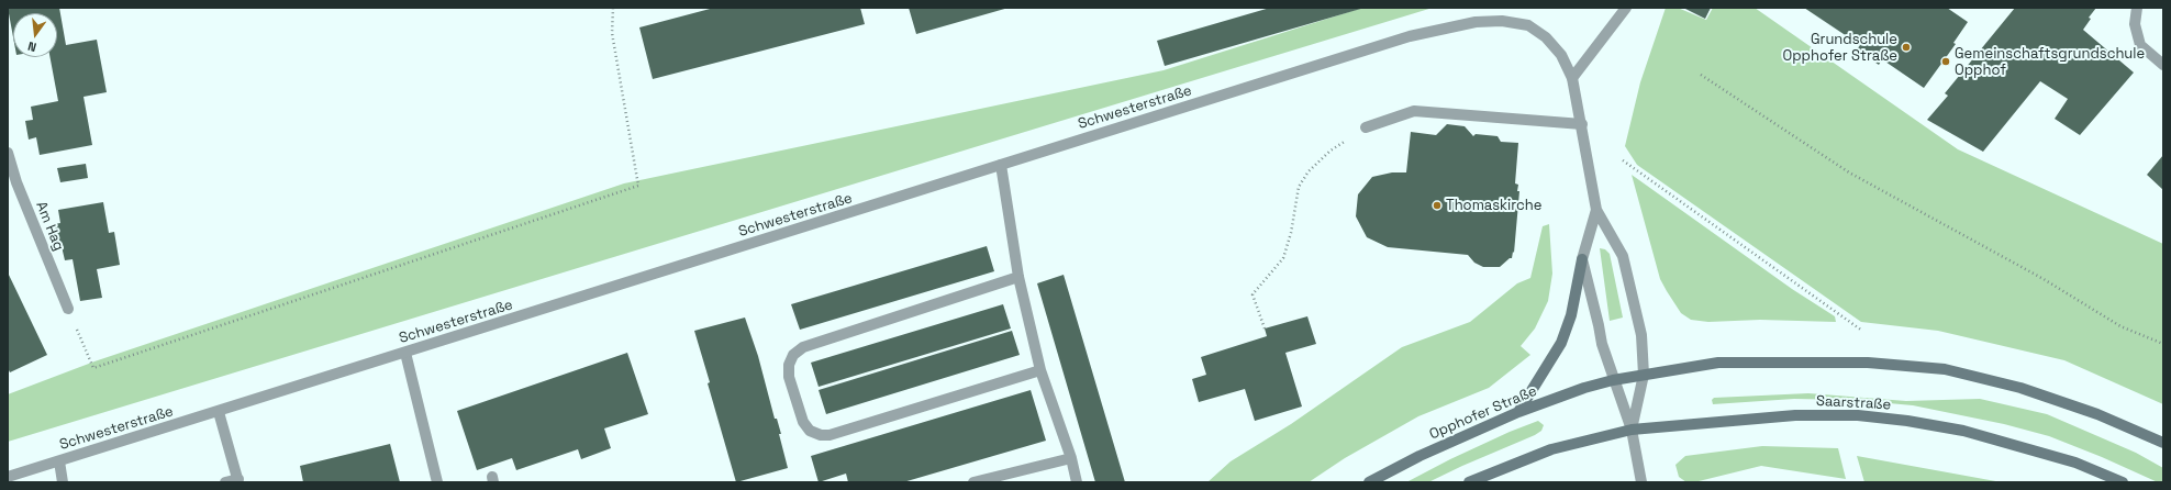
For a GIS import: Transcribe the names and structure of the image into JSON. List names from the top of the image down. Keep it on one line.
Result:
{"streets":{"main road":["Saarstraße","Opphofer Straße"],"street":["Schwesterstraße","Am Hag"]},"places":["Grundschule Opphofer Straße","Gemeinschaftsgrundschule Opphof","Thomaskirche"],"north":"bottom"}
